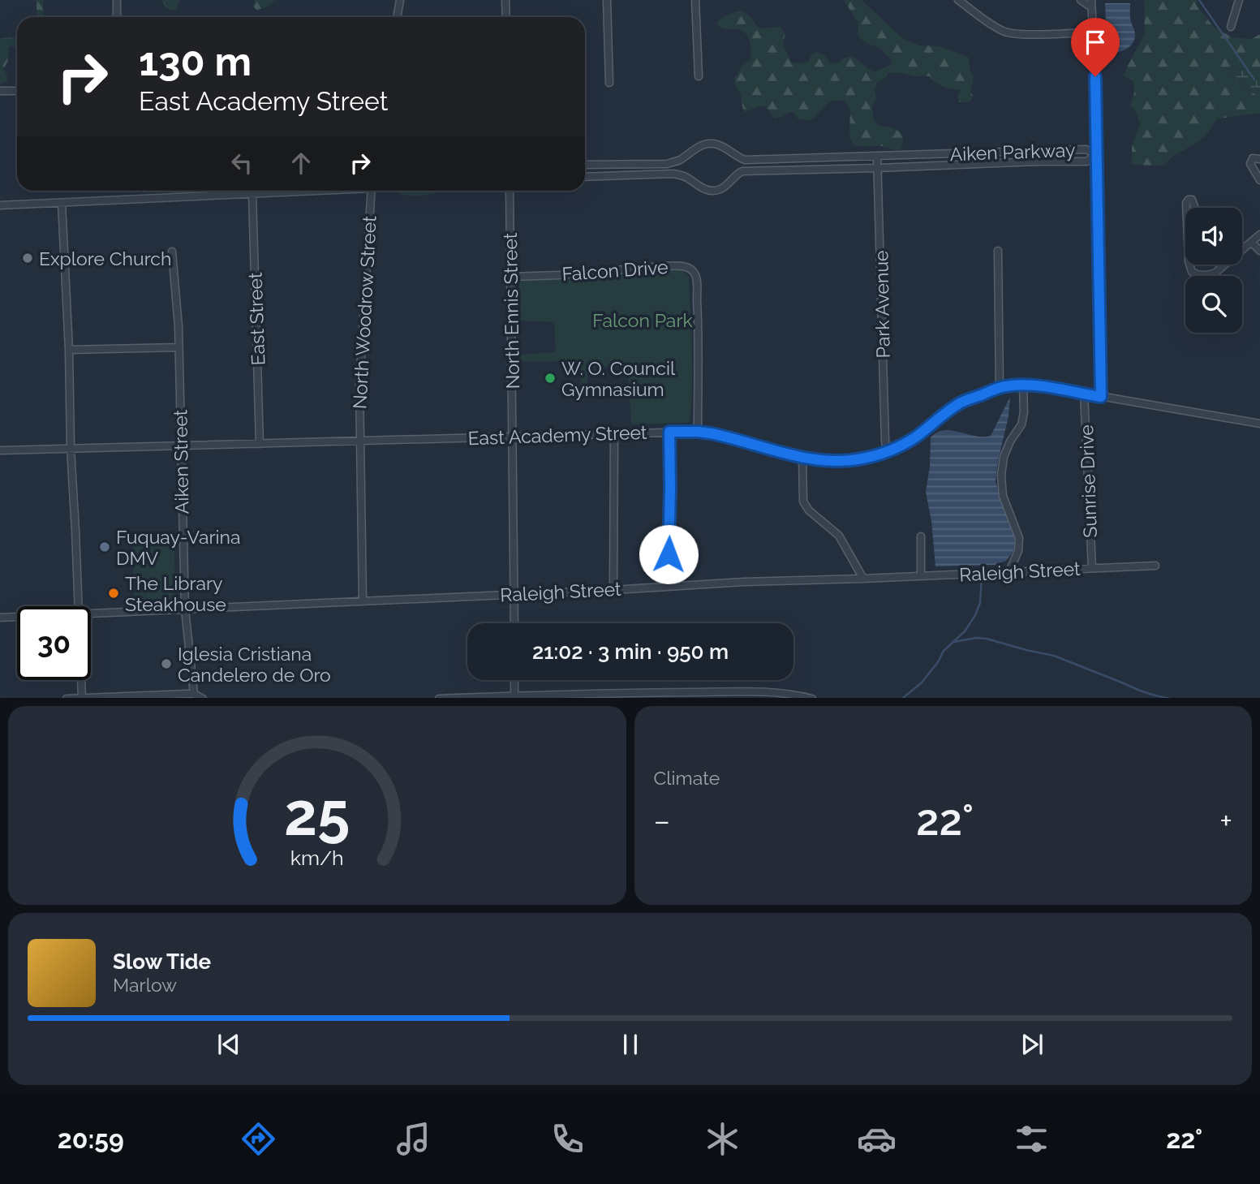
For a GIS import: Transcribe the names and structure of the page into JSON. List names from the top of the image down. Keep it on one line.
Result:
{"streets":{"street":["Aiken Parkway","Falcon Drive","Park Avenue","North Ennis Street","North Woodrow Street","East Street","East Academy Street","Aiken Street","Sunrise Drive","Raleigh Street"]},"crossings":[["Aiken Parkway","Park Avenue"],["Falcon Drive","North Ennis Street"],["Falcon Drive","East Academy Street"],["Park Avenue","East Academy Street"],["North Ennis Street","East Academy Street"],["North Ennis Street","Raleigh Street"],["North Woodrow Street","East Academy Street"],["North Woodrow Street","Raleigh Street"],["East Street","East Academy Street"],["East Academy Street","Aiken Street"],["East Academy Street","Sunrise Drive"],["Aiken Street","Raleigh Street"],["Sunrise Drive","Raleigh Street"]],"parks":["Falcon Park"],"places":["Explore Church","W. O. Council Gymnasium","Fuquay-Varina DMV","The Library Steakhouse","Iglesia Cristiana Candelero de Oro"],"page":{"turn":["130 m","East Academy Street"],"limit":"30","trip":"21:02 · 3 min · 950 m","tile":"Climate","heat":["−","22°","+"],"song":["Slow Tide","Marlow"],"tabs":["20:59","22°"],"gauge":["25","km/h"]}}
